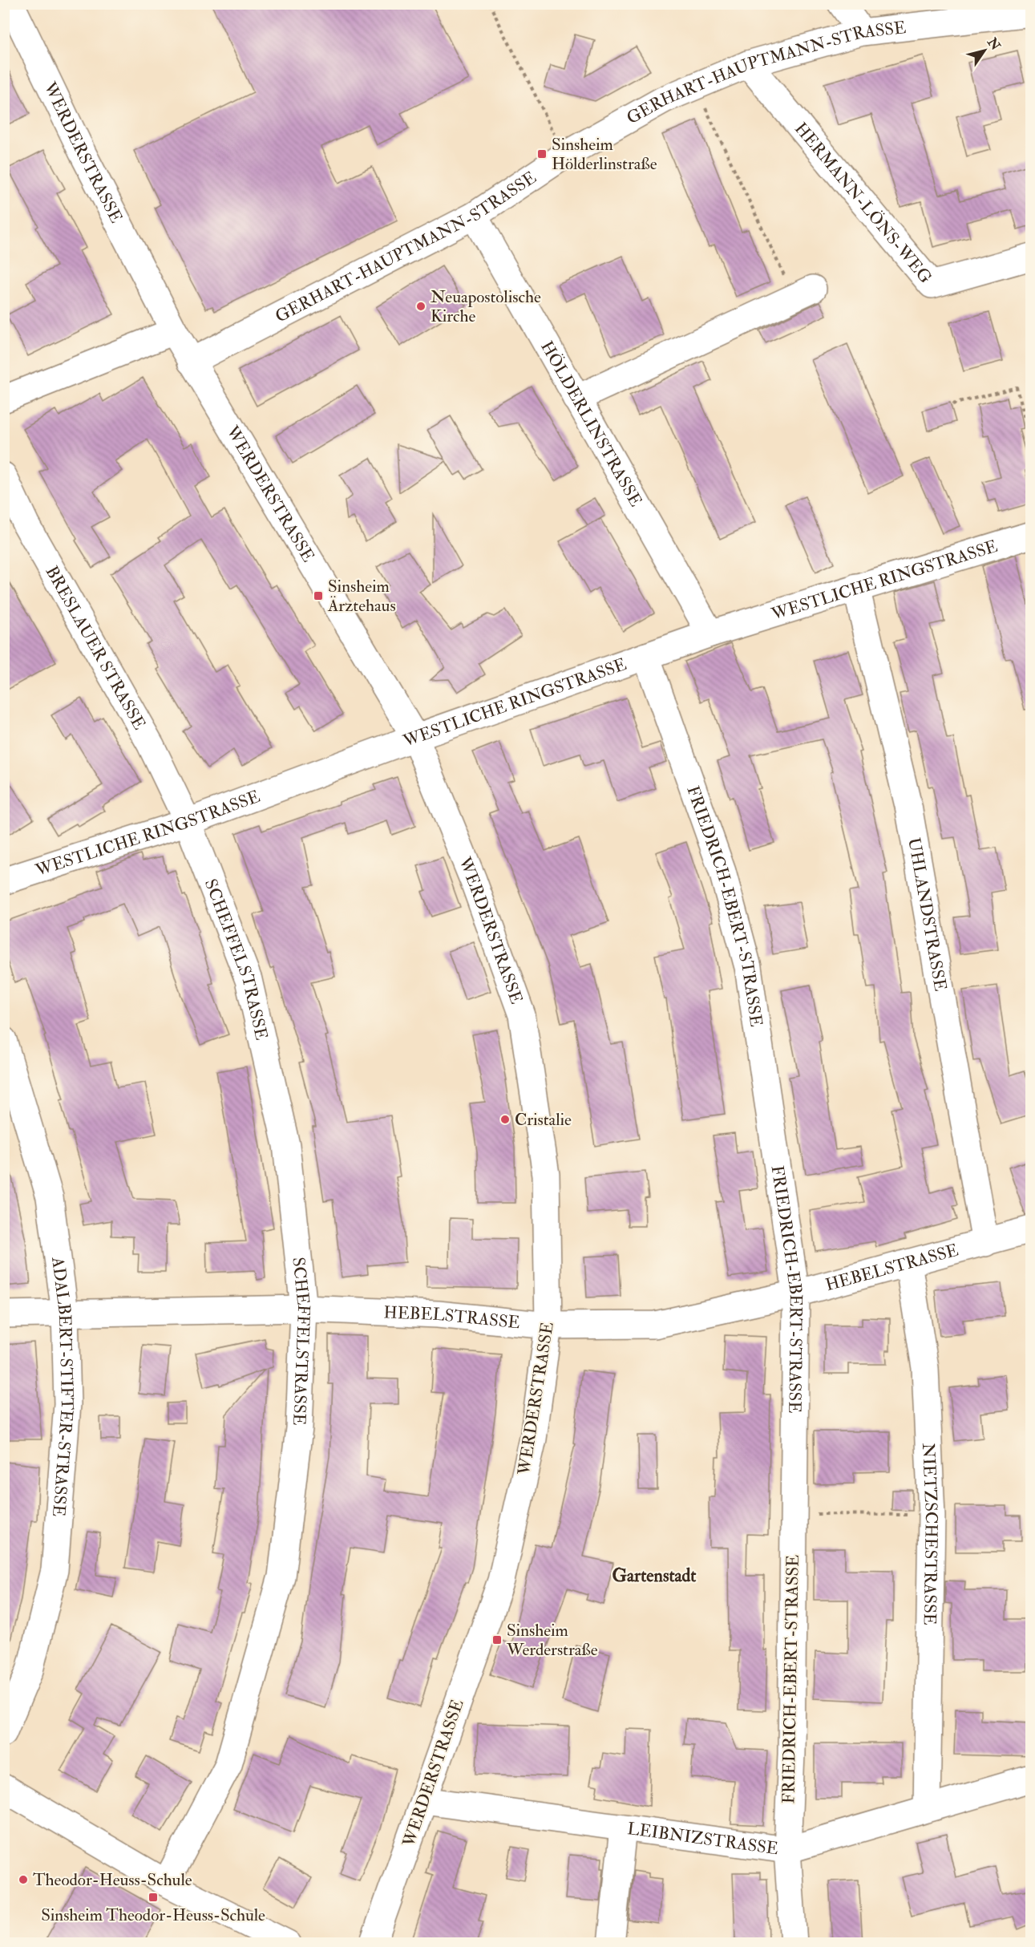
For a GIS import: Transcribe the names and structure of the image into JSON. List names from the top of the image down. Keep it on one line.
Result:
{"streets":{"street":["GERHART-HAUPTMANN-STRASSE","WERDERSTRASSE","HERMANN-LÖNS-WEG","HÖLDERLINSTRASSE","WESTLICHE RINGSTRASSE","BRESLAUER STRASSE","FRIEDRICH-EBERT-STRASSE","UHLANDSTRASSE","SCHEFFELSTRASSE","HEBELSTRASSE","ADALBERT-STIFTER-STRASSE","NIETZSCHESTRASSE","LEIBNIZSTRASSE"]},"crossings":[["GERHART-HAUPTMANN-STRASSE","WERDERSTRASSE"],["GERHART-HAUPTMANN-STRASSE","HERMANN-LÖNS-WEG"],["GERHART-HAUPTMANN-STRASSE","HÖLDERLINSTRASSE"],["WERDERSTRASSE","WESTLICHE RINGSTRASSE"],["WERDERSTRASSE","HEBELSTRASSE"],["WERDERSTRASSE","LEIBNIZSTRASSE"],["HÖLDERLINSTRASSE","WESTLICHE RINGSTRASSE"],["WESTLICHE RINGSTRASSE","BRESLAUER STRASSE"],["WESTLICHE RINGSTRASSE","FRIEDRICH-EBERT-STRASSE"],["WESTLICHE RINGSTRASSE","UHLANDSTRASSE"],["WESTLICHE RINGSTRASSE","SCHEFFELSTRASSE"],["BRESLAUER STRASSE","SCHEFFELSTRASSE"],["FRIEDRICH-EBERT-STRASSE","HEBELSTRASSE"],["FRIEDRICH-EBERT-STRASSE","LEIBNIZSTRASSE"],["UHLANDSTRASSE","HEBELSTRASSE"],["SCHEFFELSTRASSE","HEBELSTRASSE"],["HEBELSTRASSE","ADALBERT-STIFTER-STRASSE"],["HEBELSTRASSE","NIETZSCHESTRASSE"],["NIETZSCHESTRASSE","LEIBNIZSTRASSE"]],"districts":["Gartenstadt"],"places":{"transit":["Sinsheim Hölderlinstraße","Sinsheim Ärztehaus","Sinsheim Werderstraße","Sinsheim Theodor-Heuss-Schule"],"other":["Neuapostolische Kirche","Cristalie","Theodor-Heuss-Schule"]},"north":"top right"}
